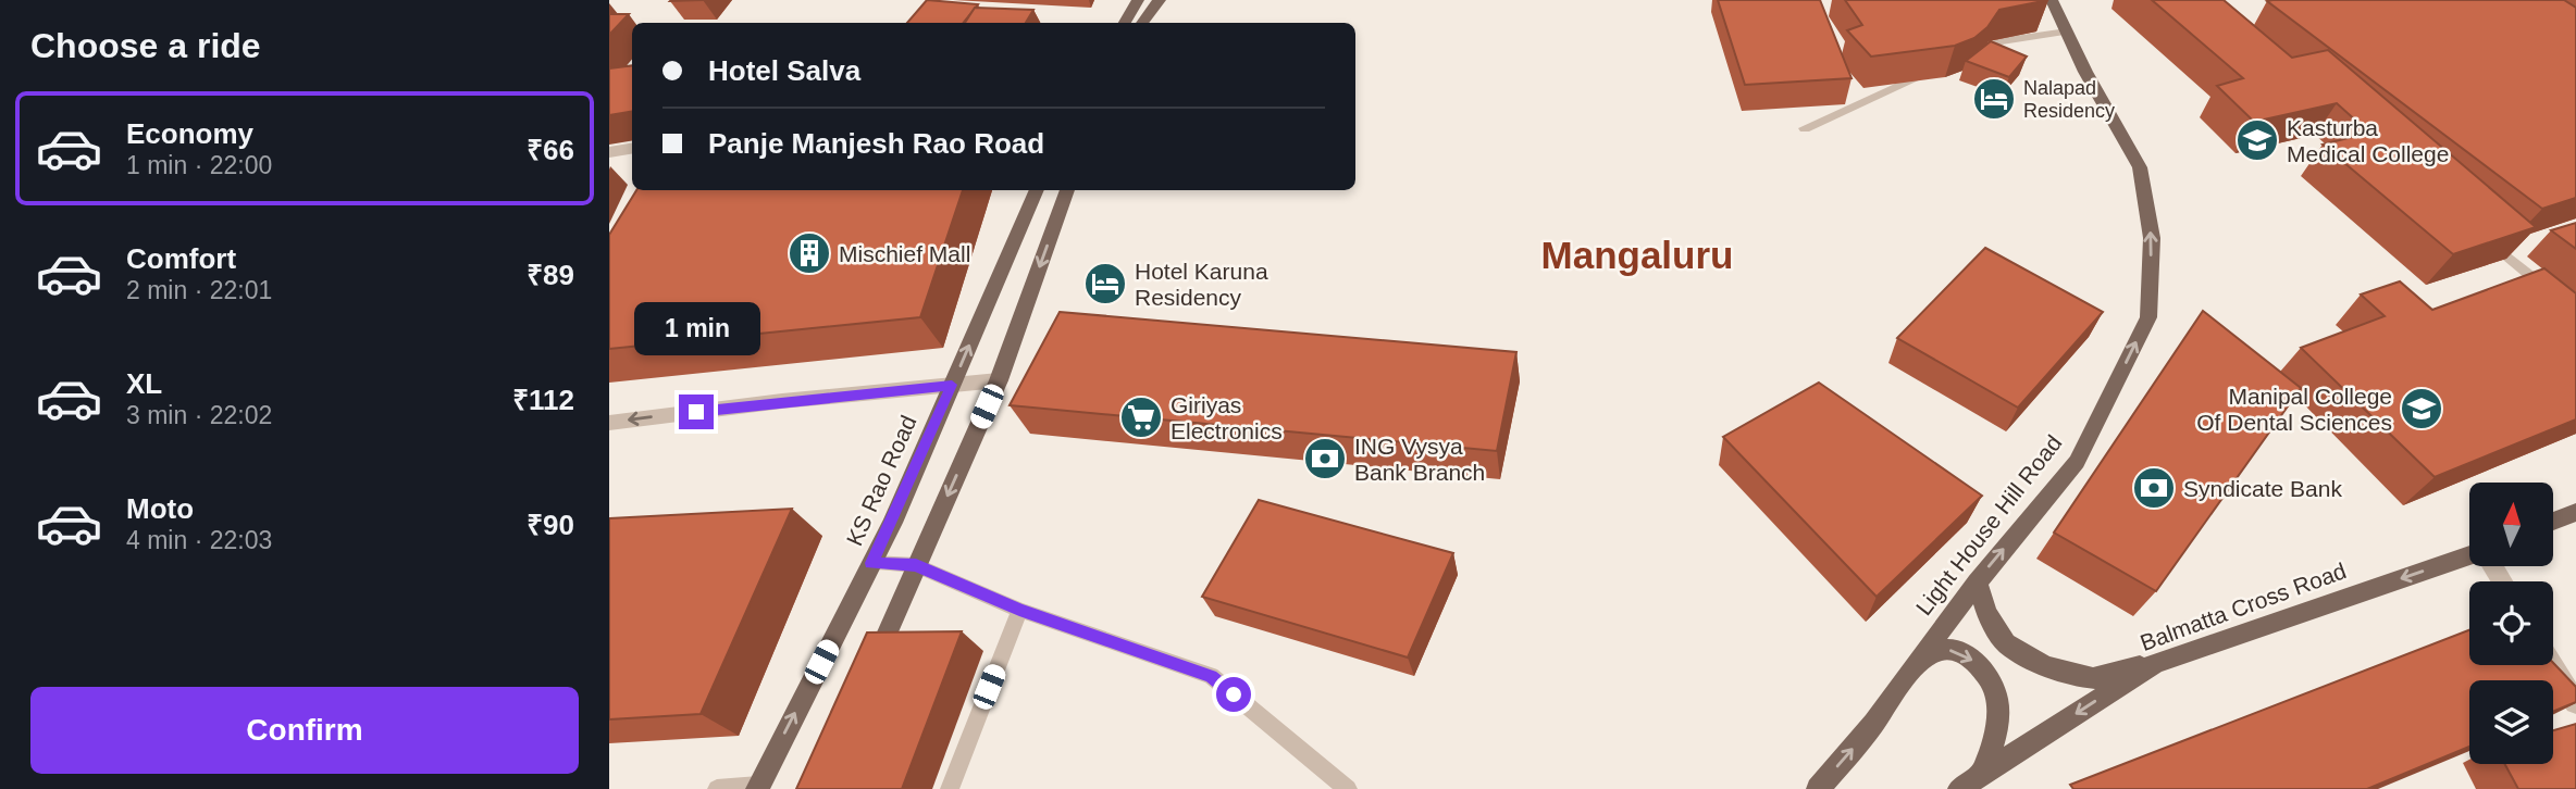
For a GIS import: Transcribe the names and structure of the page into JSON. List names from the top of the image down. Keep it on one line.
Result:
{"streets":{"main road":["KS Rao Road","Light House Hill Road","Balmatta Cross Road"]},"crossings":[["Light House Hill Road","Balmatta Cross Road"]],"one_way":["Balmatta Cross Road"],"districts":["Mangaluru"],"places":{"hotel":["Nalapad Residency","Hotel Karuna Residency"],"school or university":["Kasturba Medical College","Manipal College Of Dental Sciences"],"building":["Mischief Mall"],"supermarket":["Giriyas Electronics"],"bank":["ING Vysya Bank Branch","Syndicate Bank"]},"north":"top","page":{"heading":"Choose a ride","banner":["Hotel Salva","Panje Manjesh Rao Road"],"list":[{"name":"Economy","note":"1 min · 22:00","value":"₹66"},{"name":"Comfort","note":"2 min · 22:01","value":"₹89"},{"name":"XL","note":"3 min · 22:02","value":"₹112"},{"name":"Moto","note":"4 min · 22:03","value":"₹90"}],"bubble":"1 min","buttons":"Confirm"}}
